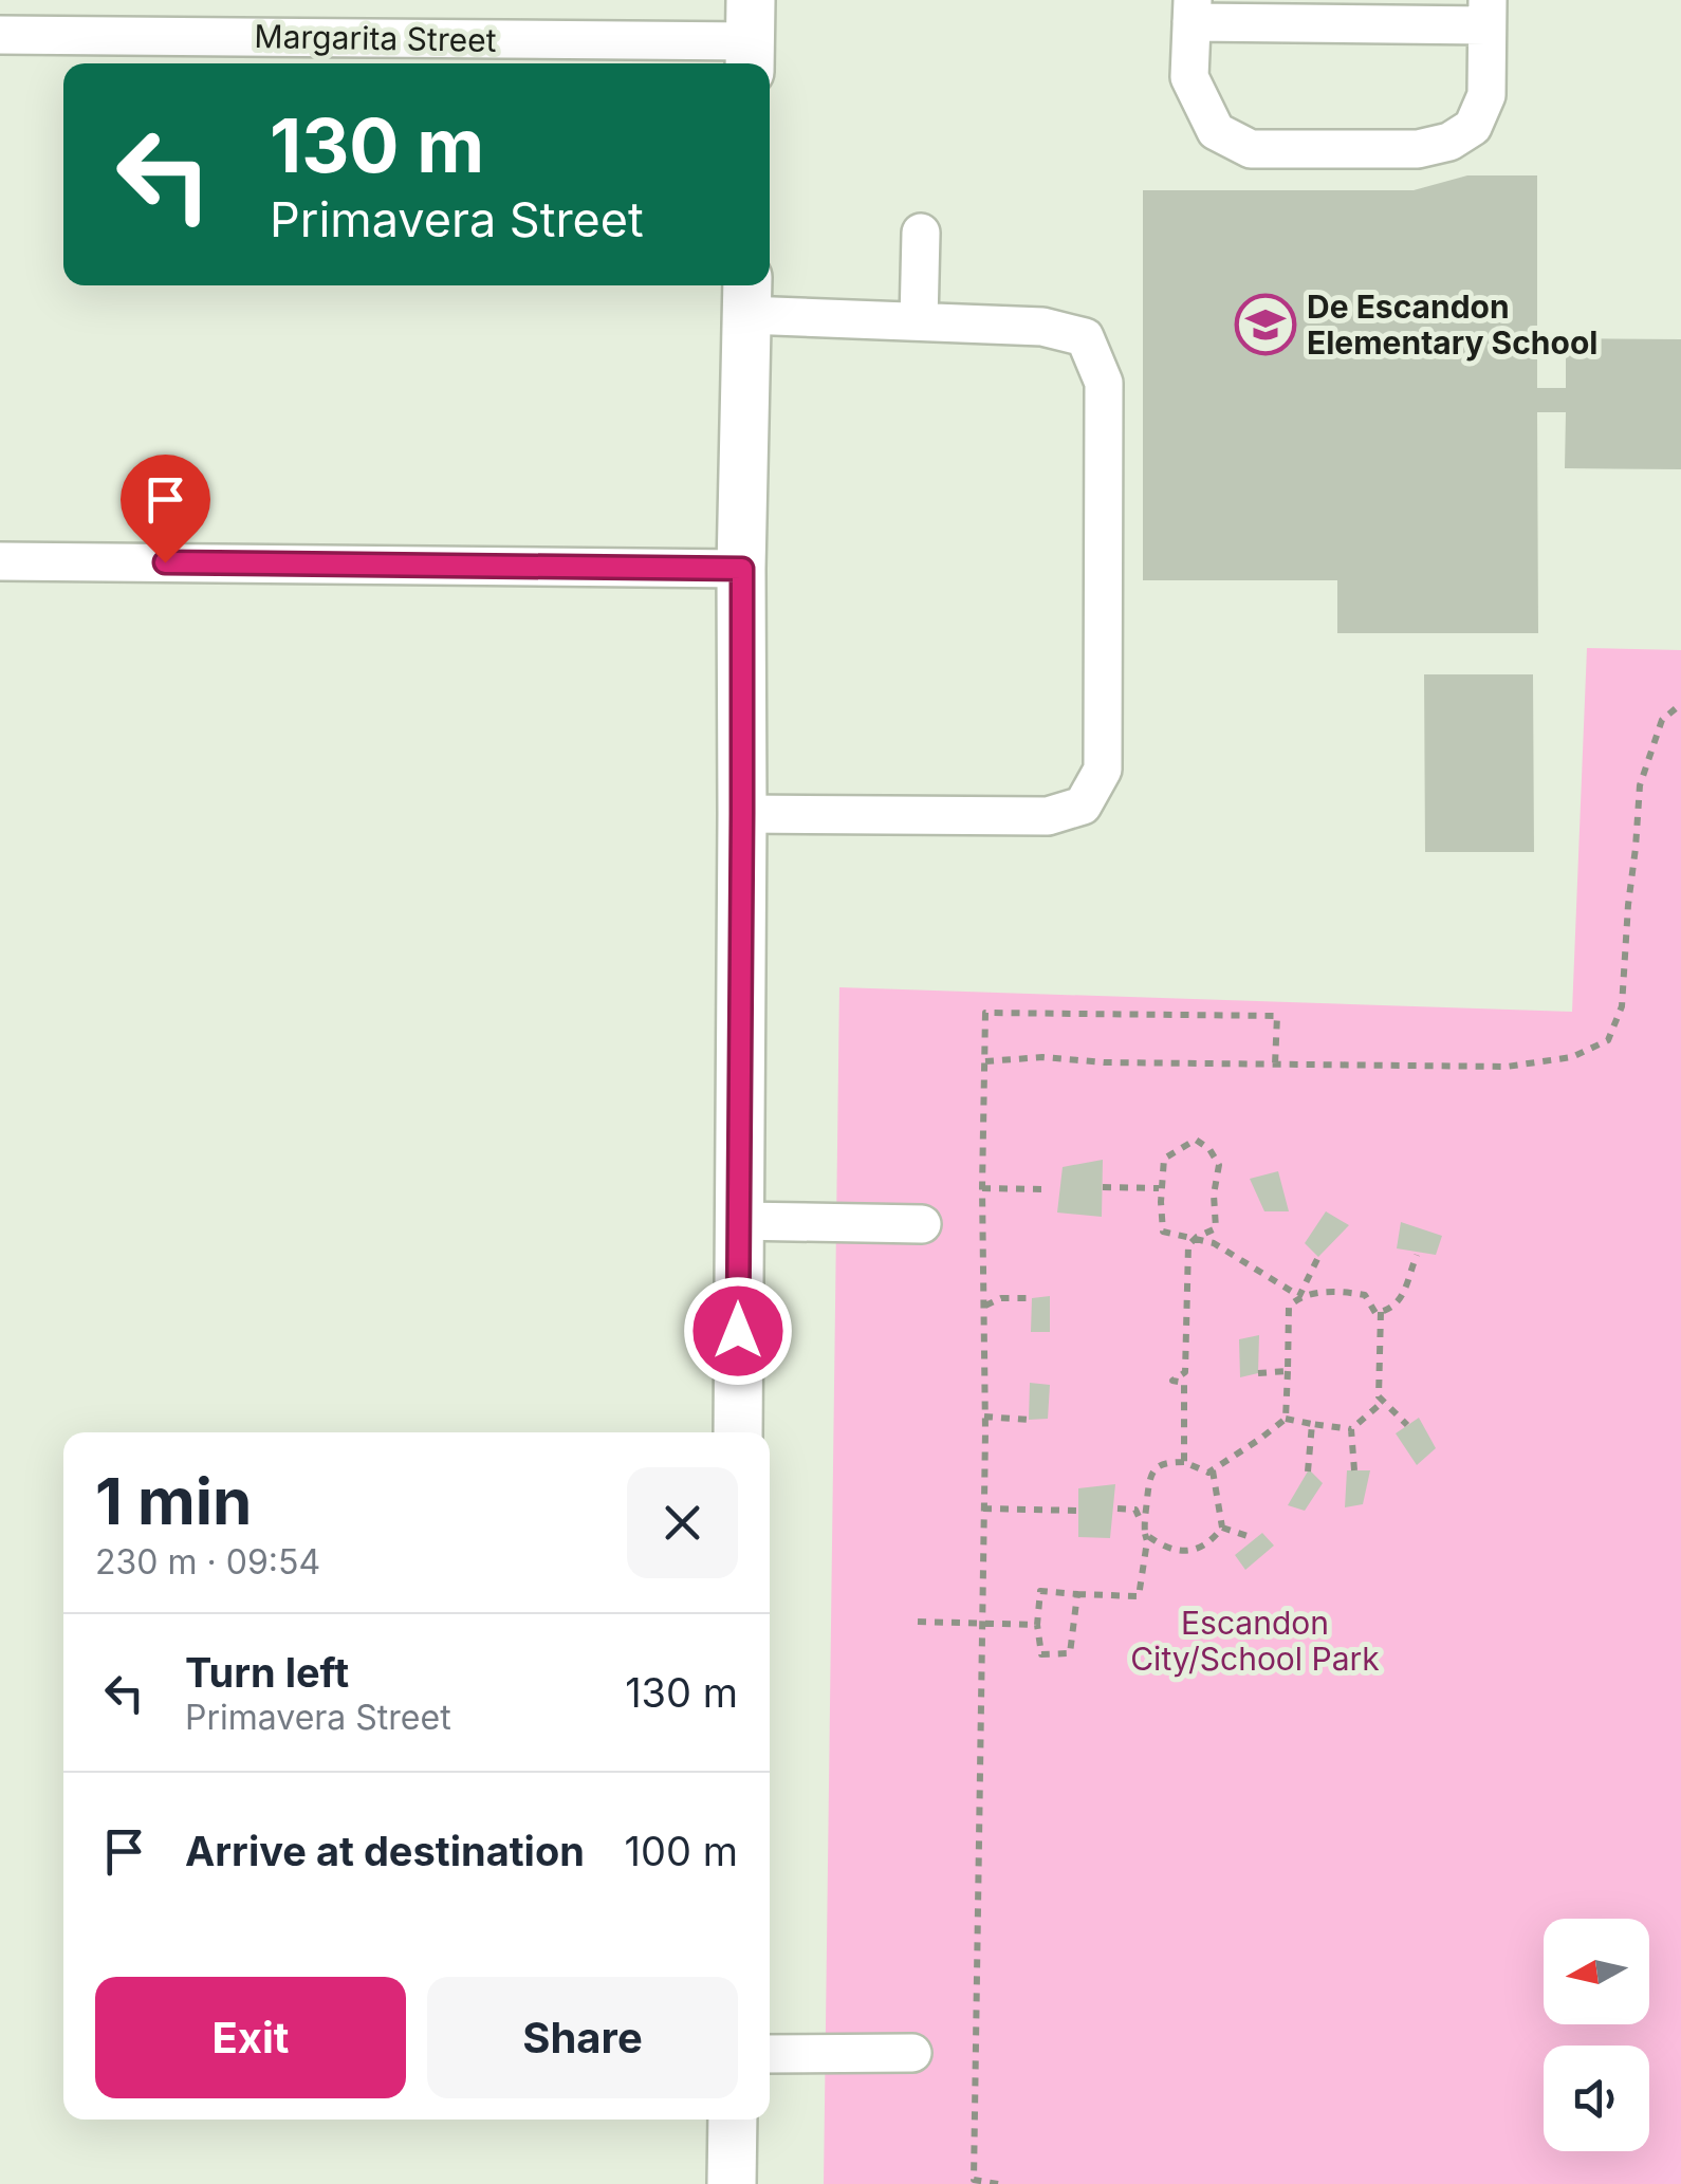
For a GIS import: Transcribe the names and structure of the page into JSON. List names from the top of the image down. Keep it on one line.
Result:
{"streets":{"street":["Margarita Street"]},"parks":["Escandon City/School Park"],"places":{"school or university":["De Escandon Elementary School"]},"north":"left","page":{"turn":["130 m","Primavera Street"],"heading":["1 min","230 m · 09:54"],"list":[{"name":"Turn left","note":"Primavera Street","value":"130 m"},{"name":"Arrive at destination","value":"100 m"}],"buttons":["Exit","Share"]}}
